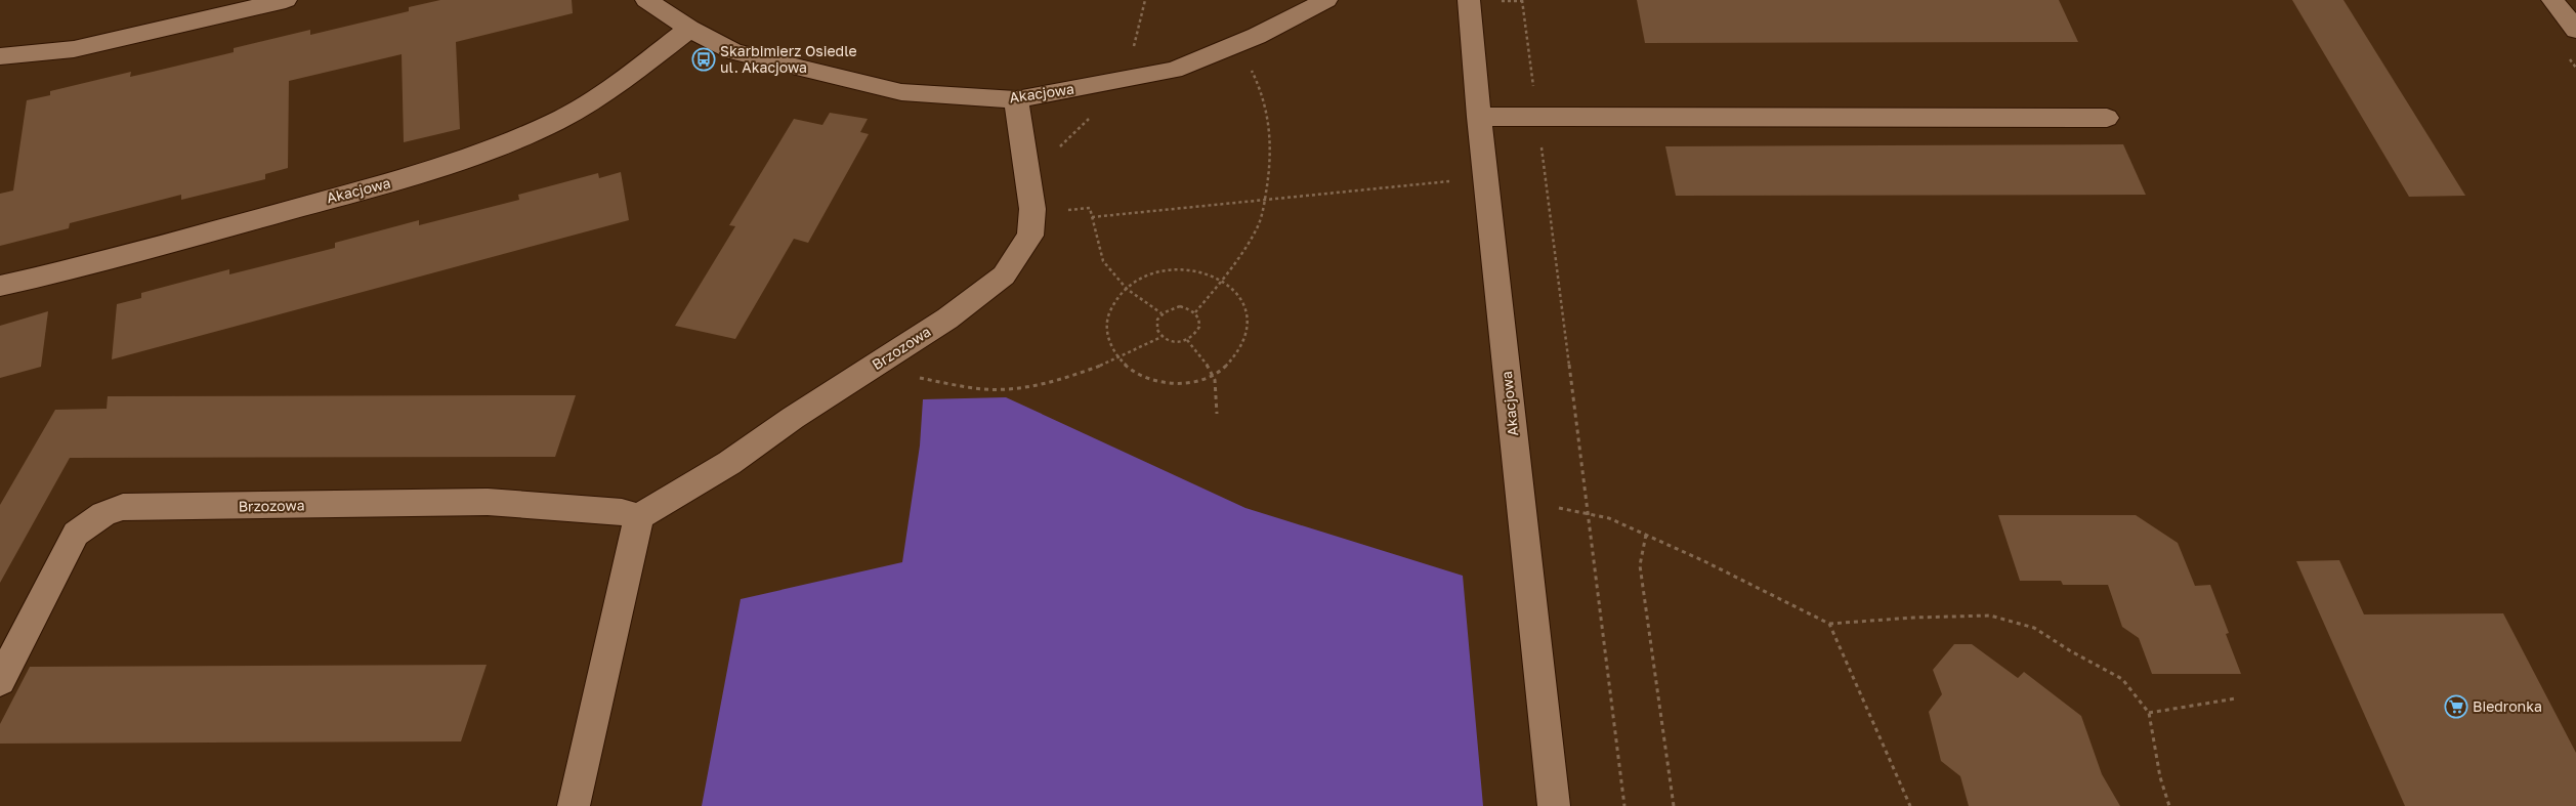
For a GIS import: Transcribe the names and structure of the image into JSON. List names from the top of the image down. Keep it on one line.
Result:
{"streets":{"street":["Akacjowa","Brzozowa"]},"crossings":[["Akacjowa","Brzozowa"]],"places":{"bus stop":["Skarbimierz Osiedle ul. Akacjowa"],"supermarket":["Biedronka"]}}
